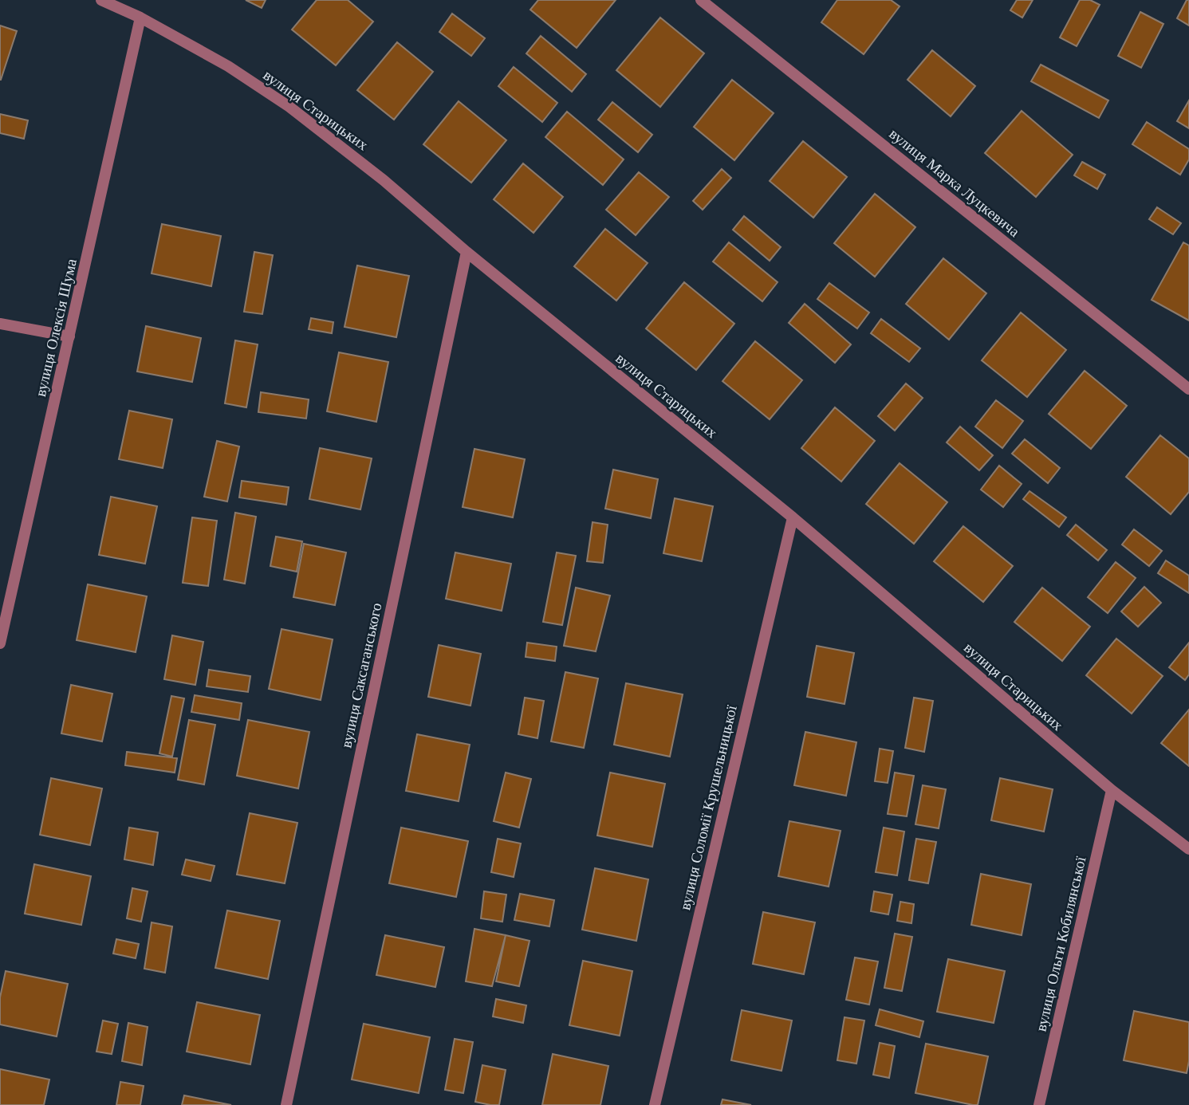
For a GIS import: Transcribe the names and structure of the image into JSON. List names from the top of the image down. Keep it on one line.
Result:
{"streets":{"street":["вулиця Старицьких","вулиця Марка Луцкевича","вулиця Олексія Шума","вулиця Саксаганського","вулиця Соломії Крушельницької","вулиця Ольги Кобилянської"]},"crossings":[["вулиця Старицьких","вулиця Олексія Шума"],["вулиця Старицьких","вулиця Саксаганського"],["вулиця Старицьких","вулиця Соломії Крушельницької"],["вулиця Старицьких","вулиця Ольги Кобилянської"]]}
